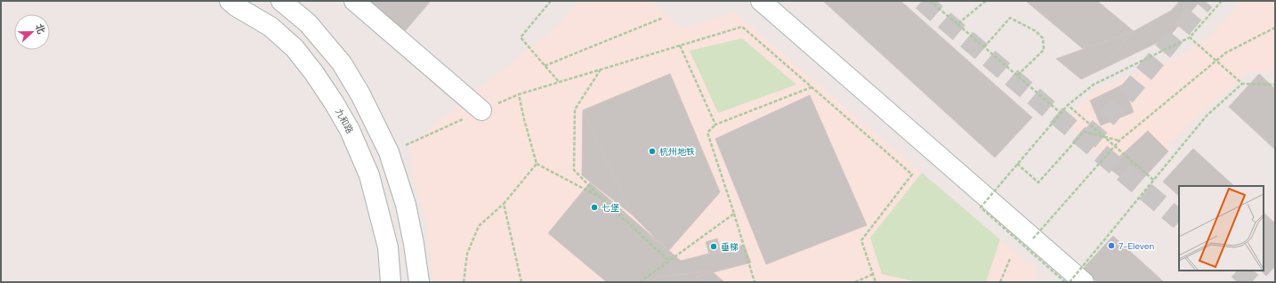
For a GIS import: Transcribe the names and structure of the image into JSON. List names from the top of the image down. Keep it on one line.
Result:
{"streets":{"street":["九和路"]},"places":["杭州地铁","七堡","7-Eleven","垂梯"],"north":"right"}
